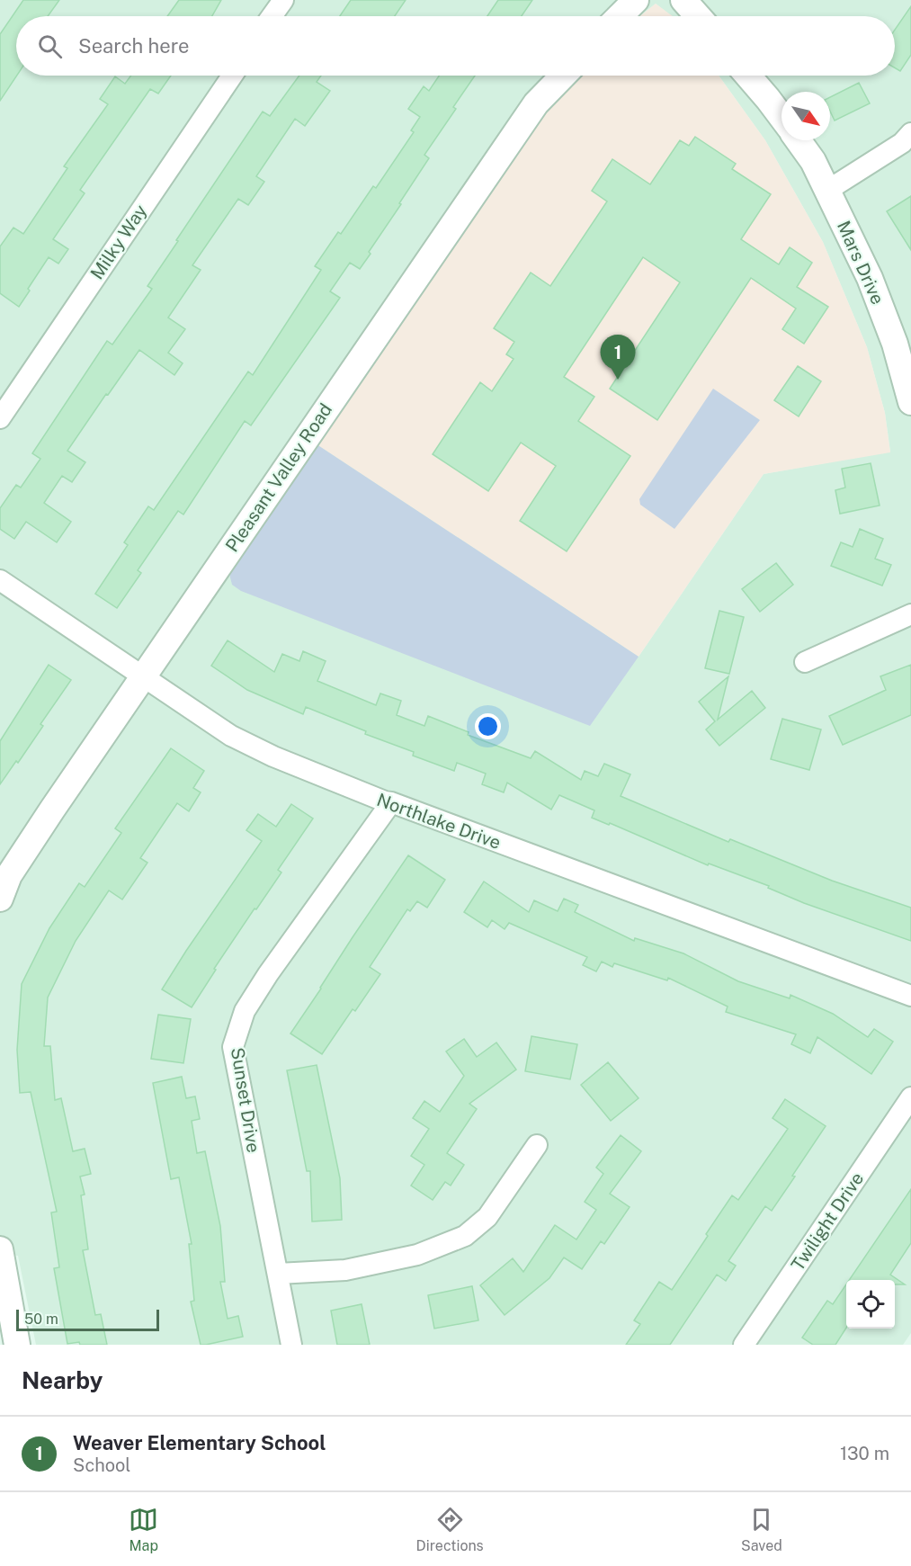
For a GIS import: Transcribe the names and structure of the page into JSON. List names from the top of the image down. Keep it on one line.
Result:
{"streets":{"street":["Milky Way","Mars Drive","Pleasant Valley Road","Northlake Drive","Sunset Drive","Twilight Drive"]},"crossings":[["Pleasant Valley Road","Northlake Drive"],["Northlake Drive","Sunset Drive"]],"scale_bar":"50 m","north":"bottom right","page":{"search":"Search here","pins":"1","scale":"50 m","heading":"Nearby","list":[{"mark":"1","name":"Weaver Elementary School","note":"School","value":"130 m"}],"nav":["Map","Directions","Saved"]}}
